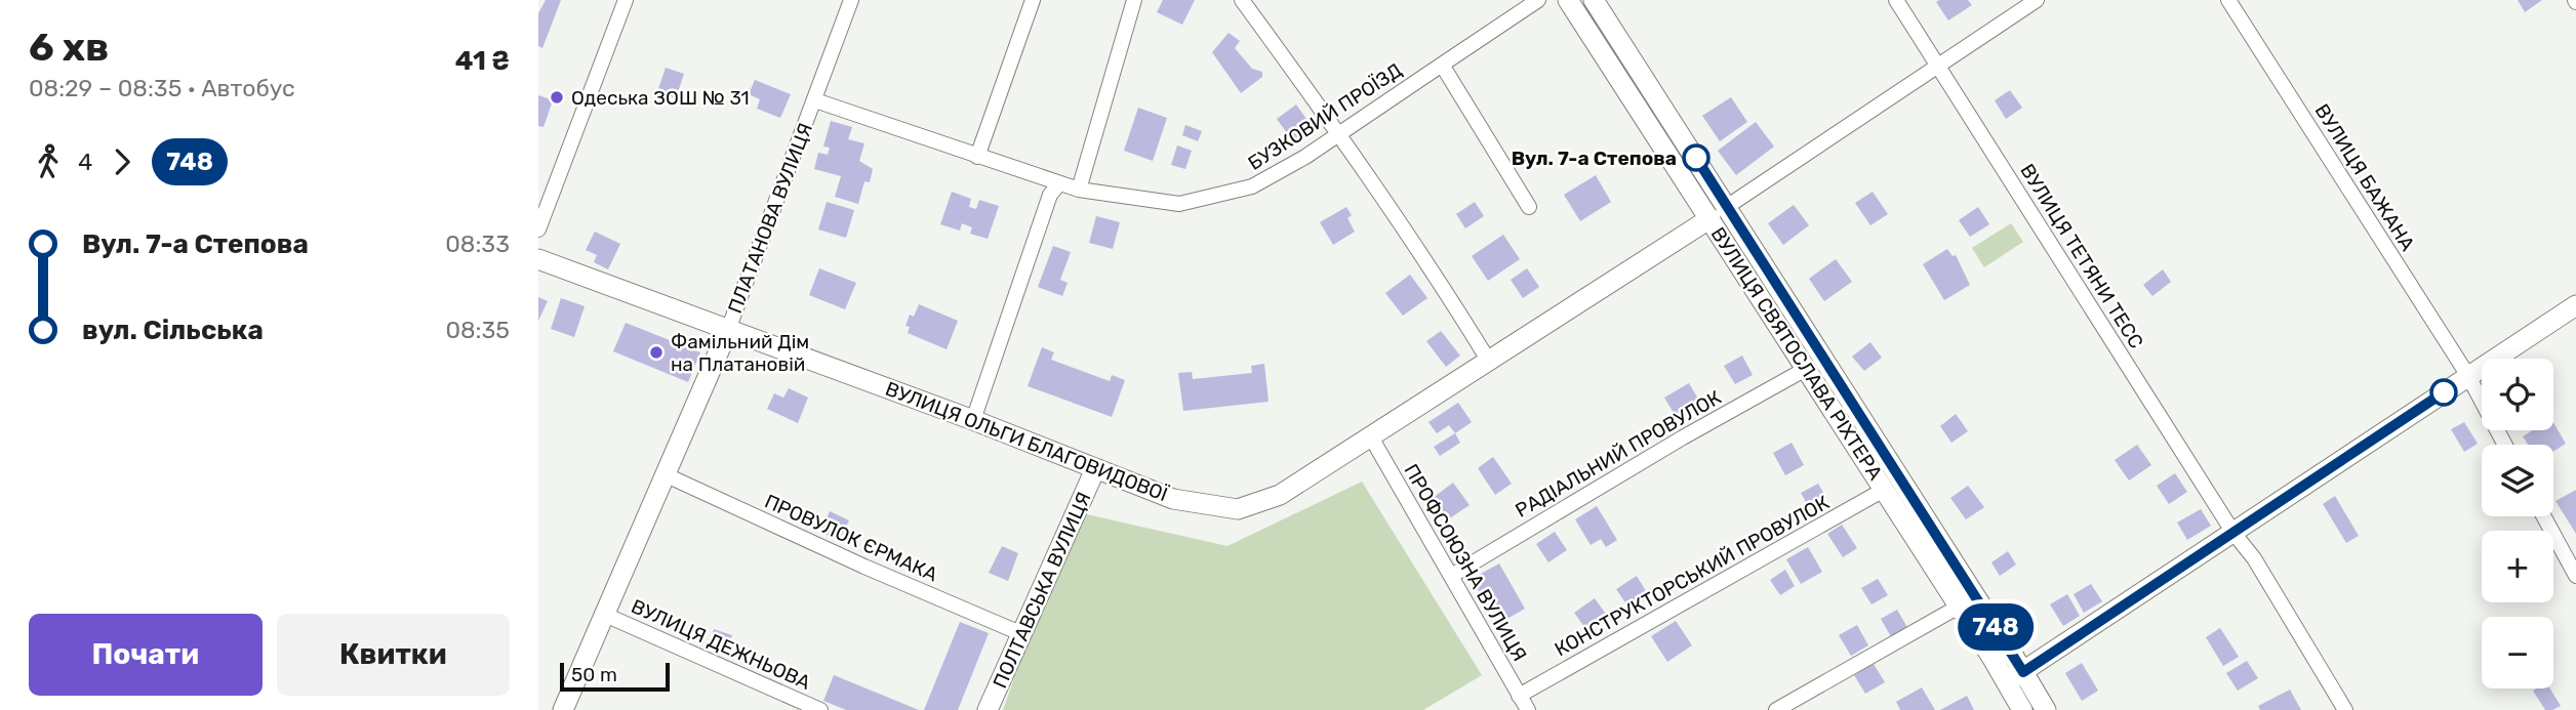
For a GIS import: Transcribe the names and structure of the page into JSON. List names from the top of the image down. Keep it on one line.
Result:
{"streets":{"street":["БУЗКОВИЙ ПРОЇЗД","ВУЛИЦЯ БАЖАНА","ПЛАТАНОВА ВУЛИЦЯ","ВУЛИЦЯ ТЕТЯНИ ТЕСС","ВУЛИЦЯ СВЯТОСЛАВА РІХТЕРА","ВУЛИЦЯ ОЛЬГИ БЛАГОВИДОВОЇ","РАДІАЛЬНИЙ ПРОВУЛОК","ПРОВУЛОК ЄРМАКА","ПРОФСОЮЗНА ВУЛИЦЯ","КОНСТРУКТОРСЬКИЙ ПРОВУЛОК","ПОЛТАВСЬКА ВУЛИЦЯ","ВУЛИЦЯ ДЕЖНЬОВА"]},"crossings":[["БУЗКОВИЙ ПРОЇЗД","ПЛАТАНОВА ВУЛИЦЯ"],["ПЛАТАНОВА ВУЛИЦЯ","ВУЛИЦЯ ОЛЬГИ БЛАГОВИДОВОЇ"],["ПЛАТАНОВА ВУЛИЦЯ","ПРОВУЛОК ЄРМАКА"],["ПЛАТАНОВА ВУЛИЦЯ","ВУЛИЦЯ ДЕЖНЬОВА"],["ВУЛИЦЯ СВЯТОСЛАВА РІХТЕРА","ВУЛИЦЯ ОЛЬГИ БЛАГОВИДОВОЇ"],["ВУЛИЦЯ СВЯТОСЛАВА РІХТЕРА","РАДІАЛЬНИЙ ПРОВУЛОК"],["ВУЛИЦЯ СВЯТОСЛАВА РІХТЕРА","КОНСТРУКТОРСЬКИЙ ПРОВУЛОК"],["ВУЛИЦЯ ОЛЬГИ БЛАГОВИДОВОЇ","ПРОФСОЮЗНА ВУЛИЦЯ"],["ВУЛИЦЯ ОЛЬГИ БЛАГОВИДОВОЇ","ПОЛТАВСЬКА ВУЛИЦЯ"],["РАДІАЛЬНИЙ ПРОВУЛОК","ПРОФСОЮЗНА ВУЛИЦЯ"],["ПРОВУЛОК ЄРМАКА","ПОЛТАВСЬКА ВУЛИЦЯ"],["ПРОФСОЮЗНА ВУЛИЦЯ","КОНСТРУКТОРСЬКИЙ ПРОВУЛОК"]],"places":["Одеська ЗОШ № 31","Вул. 7-а Степова","Фамільний Дім на Платановій"],"lines":["bus line 748"],"scale_bar":"50 m","page":{"heading":["6 хв","08:29 – 08:35 · Автобус","41 ₴"],"on_map":"748","legs":["4","748"],"list":[{"name":"Вул. 7-а Степова","value":"08:33"},{"name":"вул. Сiльська","value":"08:35"}],"map_buttons":["+","−"],"buttons":["Почати","Квитки"],"scale":"50 m"}}
